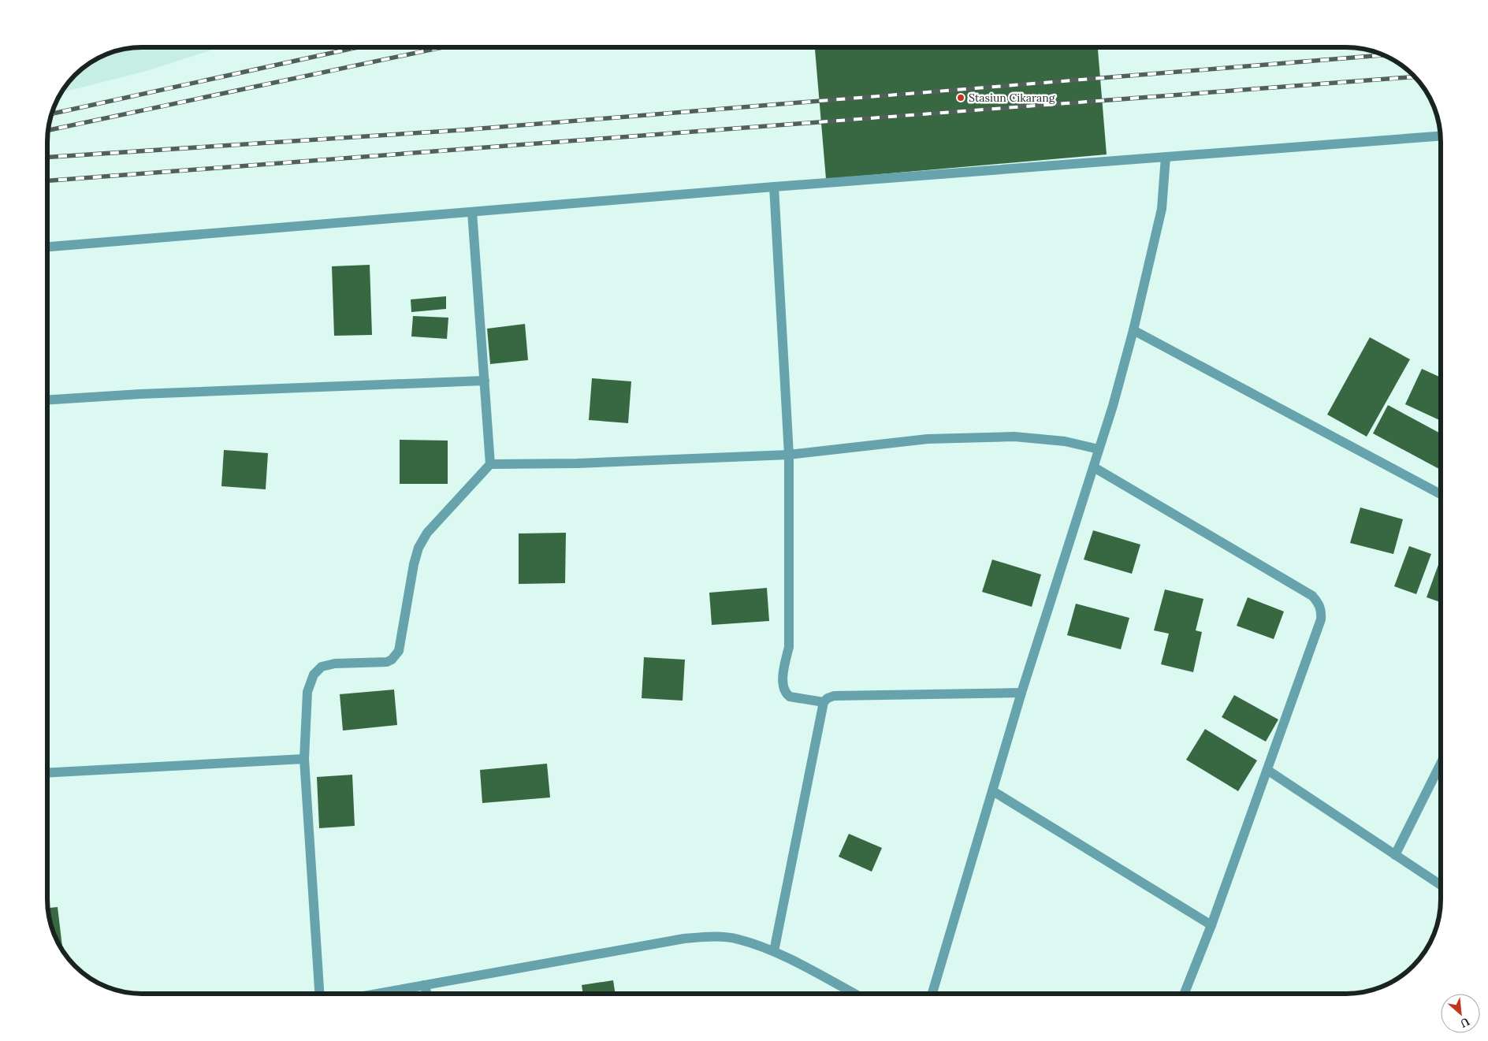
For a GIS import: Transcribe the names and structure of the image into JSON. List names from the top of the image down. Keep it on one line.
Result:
{"places":["Stasiun Cikarang"],"north":"bottom right"}
